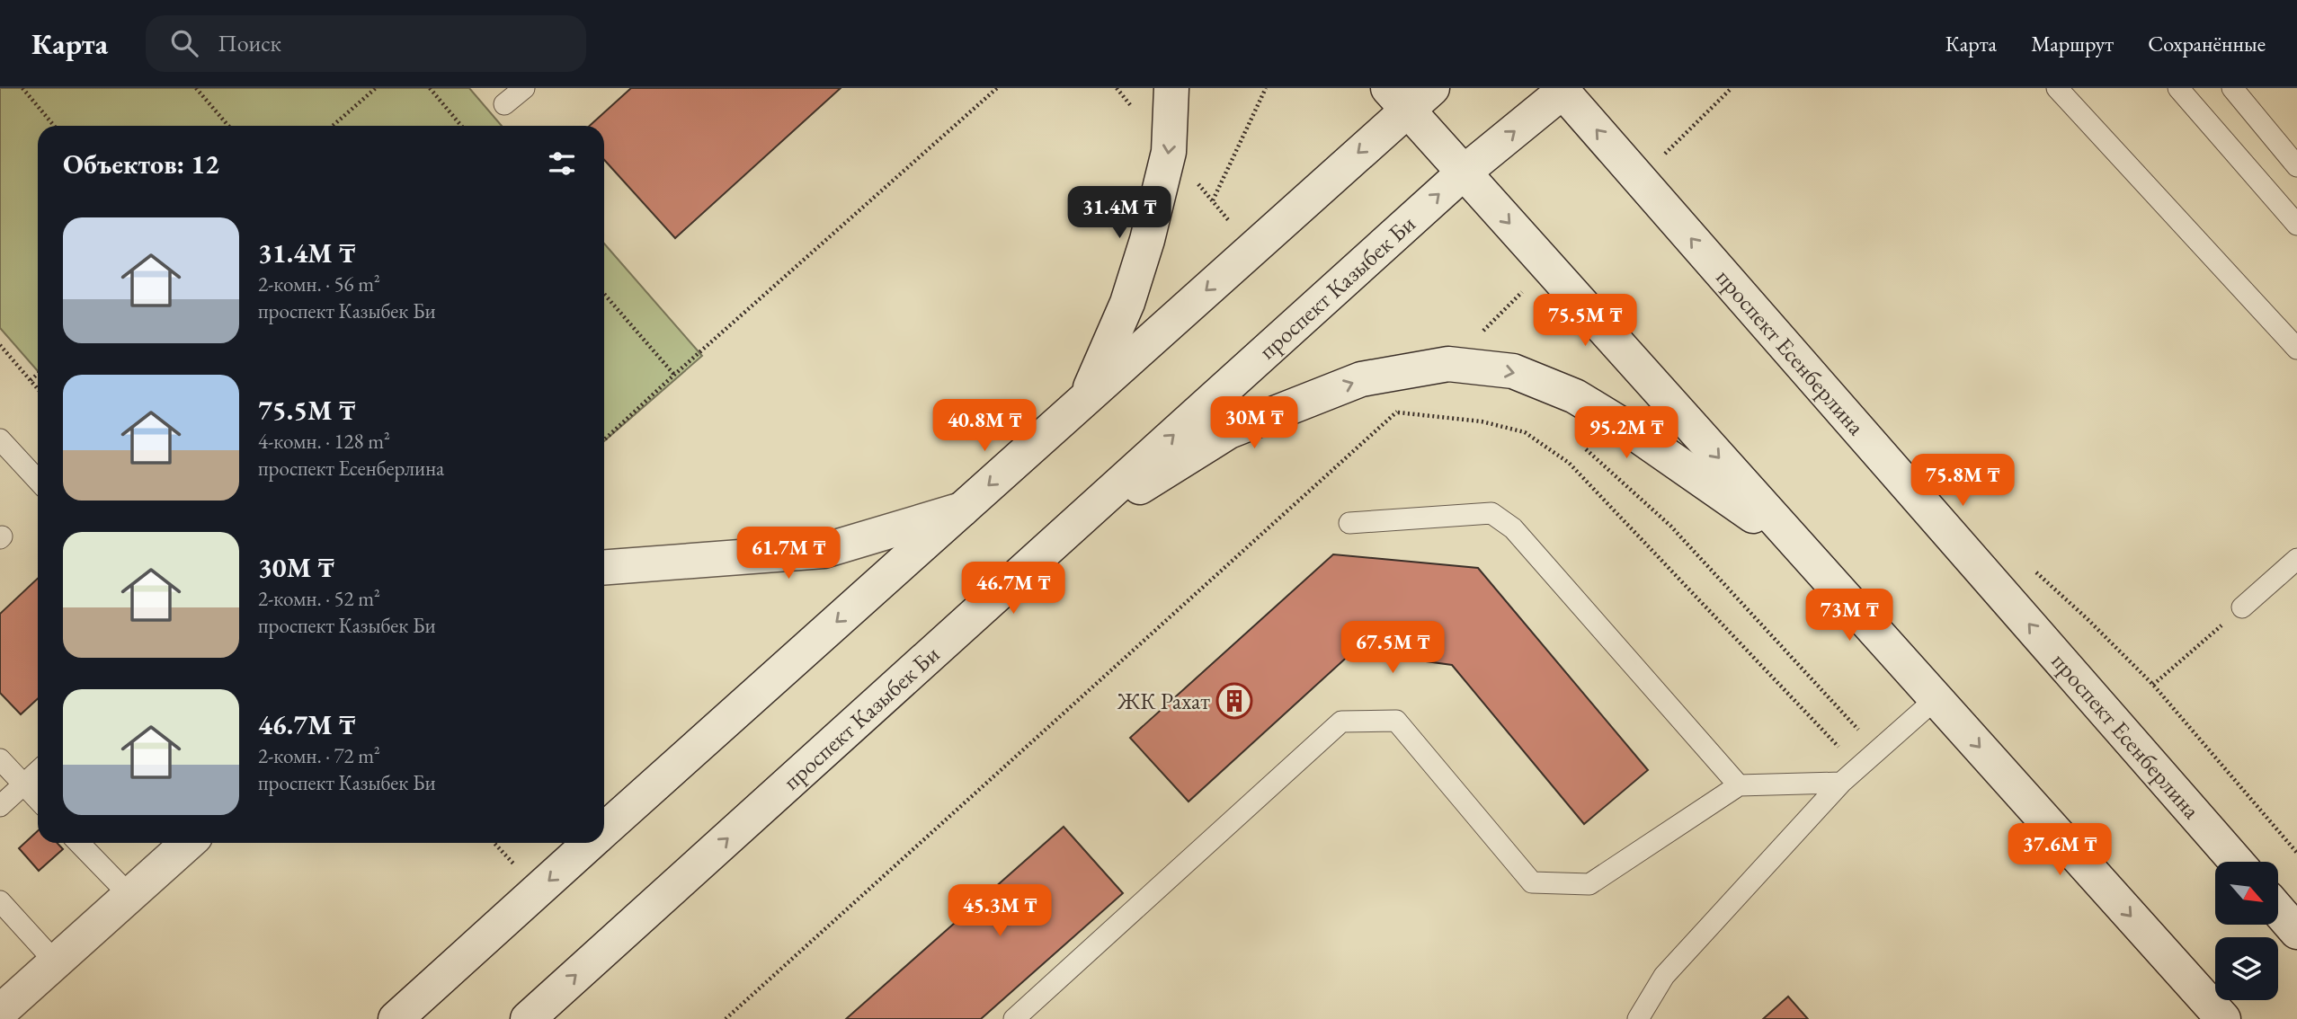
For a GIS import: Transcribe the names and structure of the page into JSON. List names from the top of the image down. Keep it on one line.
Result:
{"streets":{"street":["проспект Казыбек Би","проспект Есенберлина"]},"crossings":[["проспект Казыбек Би","проспект Есенберлина"]],"places":{"building":["ЖК Рахат"]},"north":"bottom right","page":{"header":"Карта","search":"Поиск","nav":["Карта","Маршрут","Сохранённые"],"heading":"Объектов: 12","price":["31.4M ₸","75.5M ₸","30M ₸","40.8M ₸","95.2M ₸","75.8M ₸","61.7M ₸","46.7M ₸","73M ₸","67.5M ₸","37.6M ₸","45.3M ₸"],"list":[{"name":"31.4M ₸","note":"2-комн. · 56 m² · проспект Казыбек Би"},{"name":"75.5M ₸","note":"4-комн. · 128 m² · проспект Есенберлина"},{"name":"30M ₸","note":"2-комн. · 52 m² · проспект Казыбек Би"},{"name":"46.7M ₸","note":"2-комн. · 72 m² · проспект Казыбек Би"}]}}
